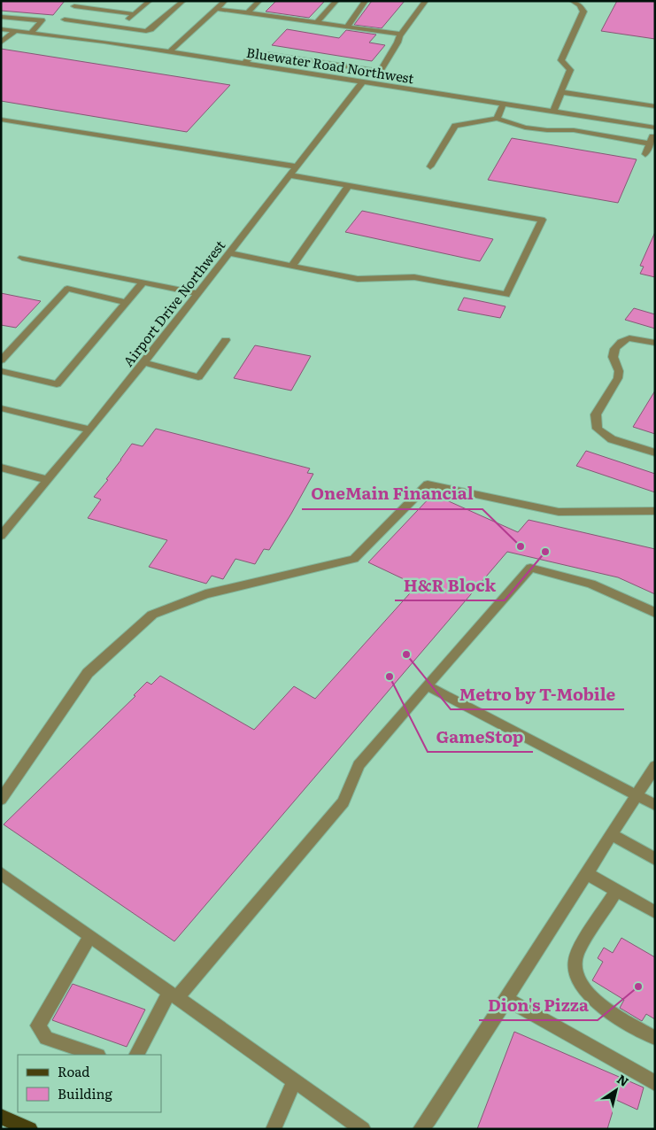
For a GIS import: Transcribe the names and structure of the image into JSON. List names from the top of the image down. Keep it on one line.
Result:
{"streets":{"street":["Bluewater Road Northwest","Airport Drive Northwest"]},"crossings":[["Bluewater Road Northwest","Airport Drive Northwest"]],"places":["OneMain Financial","H&R Block","Metro by T-Mobile","GameStop","Dion's Pizza"],"legend":["Road","Building"],"north":"top right"}
